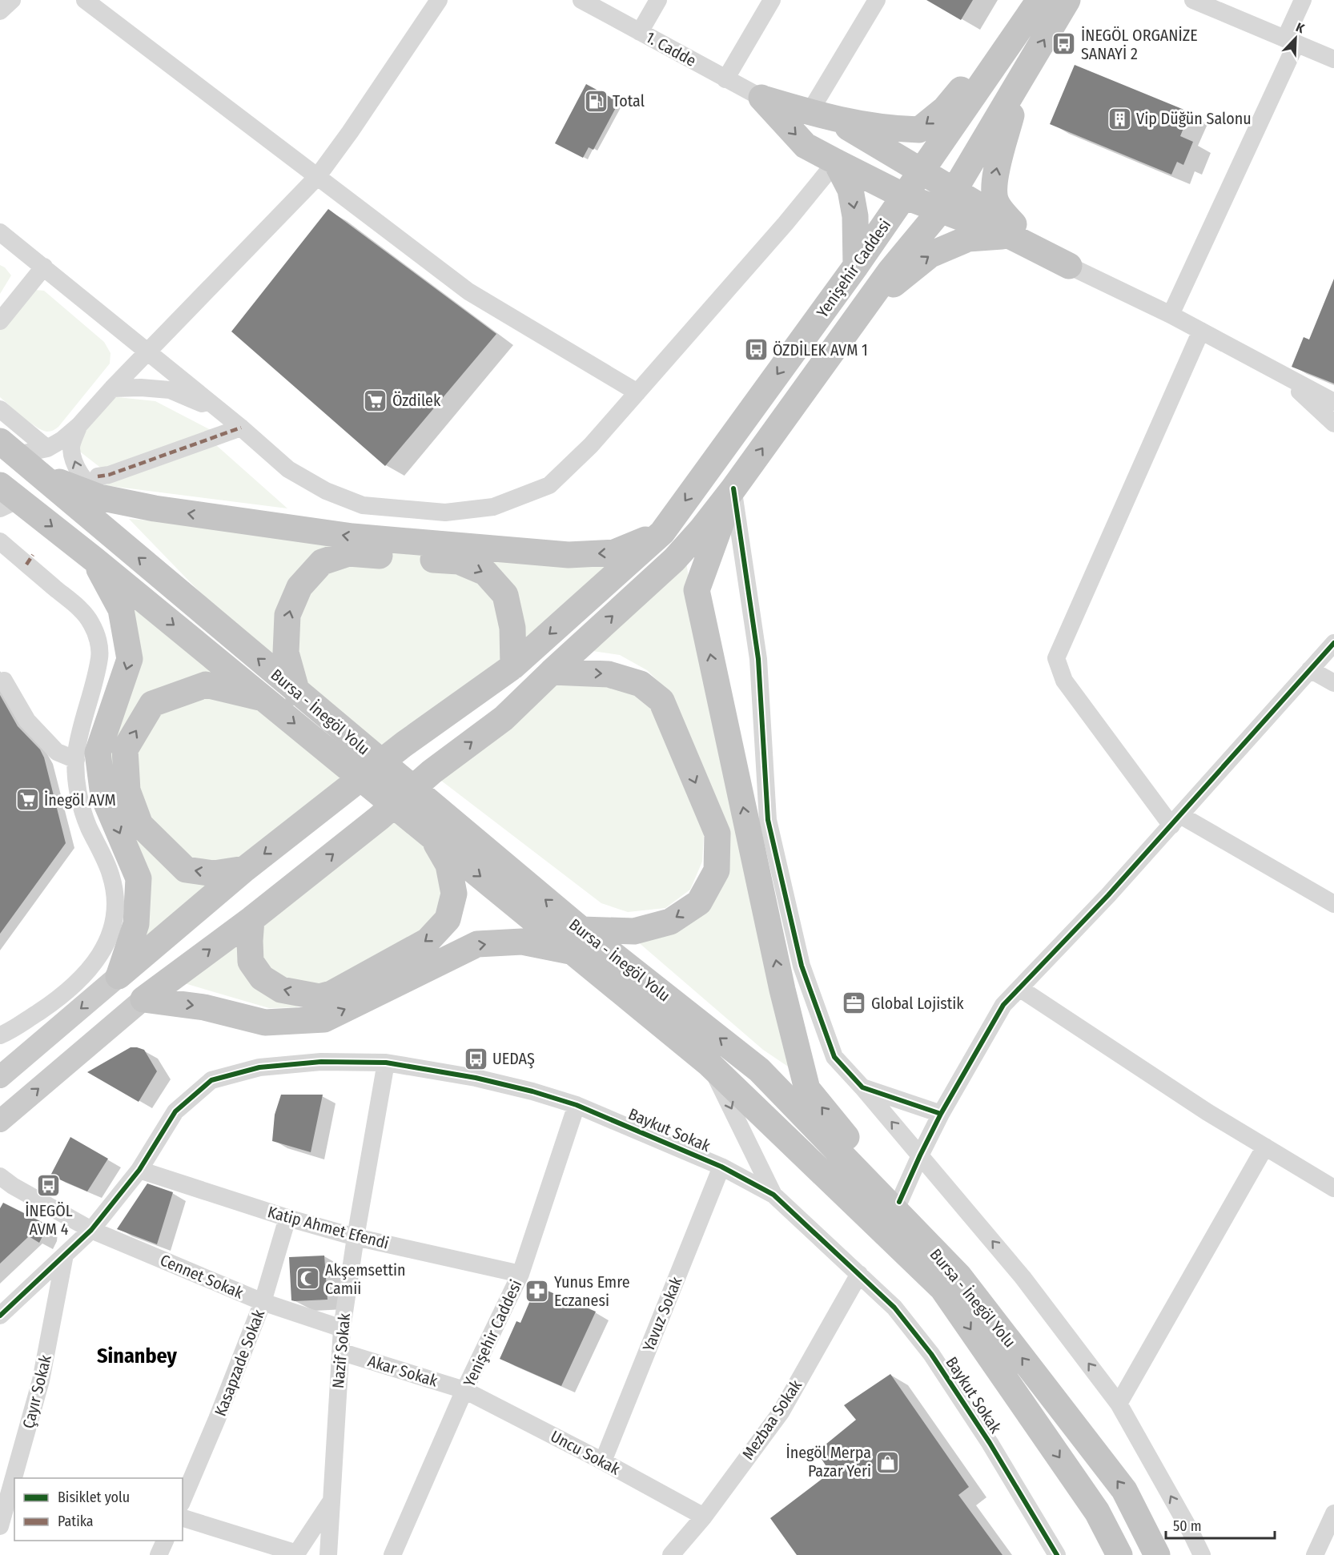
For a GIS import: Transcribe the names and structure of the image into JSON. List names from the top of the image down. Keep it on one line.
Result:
{"streets":{"highway":["Yenişehir Caddesi","Bursa - İnegöl Yolu"],"street":["1. Cadde","Baykut Sokak","Katip Ahmet Efendi","Cennet Sokak","Yavuz Sokak","Nazif Sokak","Kasapzade Sokak","Akar Sokak","Çayır Sokak","Mezbaa Sokak","Uncu Sokak"]},"crossings":[["Yenişehir Caddesi","Baykut Sokak"],["Yenişehir Caddesi","Katip Ahmet Efendi"],["Yenişehir Caddesi","Akar Sokak"],["Yenişehir Caddesi","Uncu Sokak"],["Baykut Sokak","Katip Ahmet Efendi"],["Baykut Sokak","Cennet Sokak"],["Baykut Sokak","Yavuz Sokak"],["Baykut Sokak","Nazif Sokak"],["Baykut Sokak","Çayır Sokak"],["Baykut Sokak","Mezbaa Sokak"],["Katip Ahmet Efendi","Nazif Sokak"],["Katip Ahmet Efendi","Kasapzade Sokak"],["Cennet Sokak","Nazif Sokak"],["Cennet Sokak","Kasapzade Sokak"],["Yavuz Sokak","Uncu Sokak"],["Nazif Sokak","Akar Sokak"],["Akar Sokak","Uncu Sokak"],["Mezbaa Sokak","Uncu Sokak"]],"districts":["Sinanbey"],"places":{"bus stop":["İNEGÖL ORGANİZE SANAYİ 2","ÖZDİLEK AVM 1","UEDAŞ","İNEGÖL AVM 4"],"fuel station":["Total"],"building":["Vip Düğün Salonu"],"supermarket":["Özdilek","İnegöl AVM"],"office":["Global Lojistik"],"mosque":["Akşemsettin Camii"],"pharmacy":["Yunus Emre Eczanesi"],"shop":["İnegöl Merpa Pazar Yeri"]},"legend":["Bisiklet yolu","Patika"],"scale_bar":"50 m","north":"top right"}
